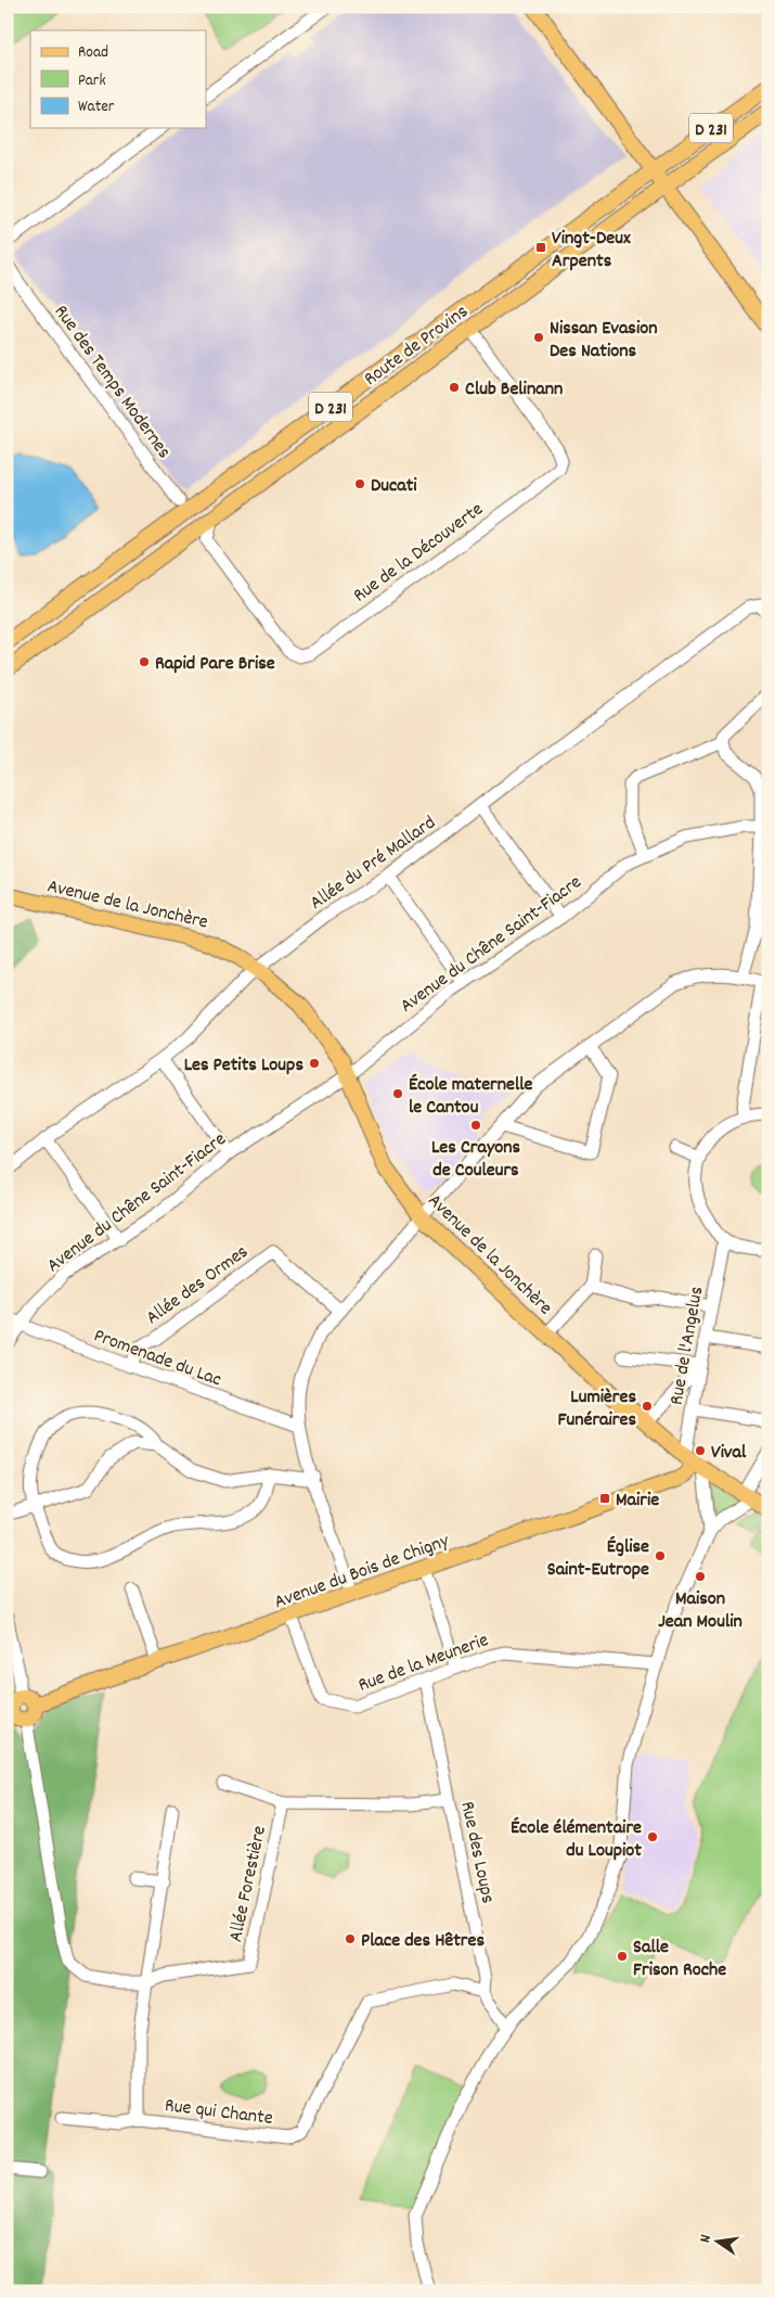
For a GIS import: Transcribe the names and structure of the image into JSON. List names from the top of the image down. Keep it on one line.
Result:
{"streets":{"main road":["D 231","Route de Provins","Avenue de la Jonchère","Avenue du Bois de Chigny"],"street":["Rue des Temps Modernes","Rue de la Découverte","Allée du Pré Mallard","Avenue du Chêne Saint-Fiacre","Allée des Ormes","Rue de l'Angelus","Promenade du Lac","Rue de la Meunerie","Rue des Loups","Allée Forestière","Rue qui Chante"]},"crossings":[["Route de Provins","Rue de la Découverte"],["Allée du Pré Mallard","Avenue de la Jonchère"],["Avenue de la Jonchère","Avenue du Chêne Saint-Fiacre"],["Avenue de la Jonchère","Rue de l'Angelus"],["Avenue de la Jonchère","Avenue du Bois de Chigny"],["Avenue du Chêne Saint-Fiacre","Promenade du Lac"],["Allée des Ormes","Promenade du Lac"],["Rue de l'Angelus","Avenue du Bois de Chigny"],["Avenue du Bois de Chigny","Rue de la Meunerie"],["Avenue du Bois de Chigny","Allée Forestière"],["Rue de la Meunerie","Rue des Loups"],["Rue des Loups","Allée Forestière"],["Rue des Loups","Rue qui Chante"],["Allée Forestière","Rue qui Chante"]],"places":{"transit":["Vingt-Deux Arpents","Mairie"],"other":["Nissan Evasion Des Nations","Club Belinann","Ducati","Rapid Pare Brise","Les Petits Loups","École maternelle le Cantou","Les Crayons de Couleurs","Lumières Funéraires","Vival","Église Saint-Eutrope","Maison Jean Moulin","École élémentaire du Loupiot","Place des Hêtres","Salle Frison Roche"]},"legend":["Road","Park","Water"],"north":"left"}
